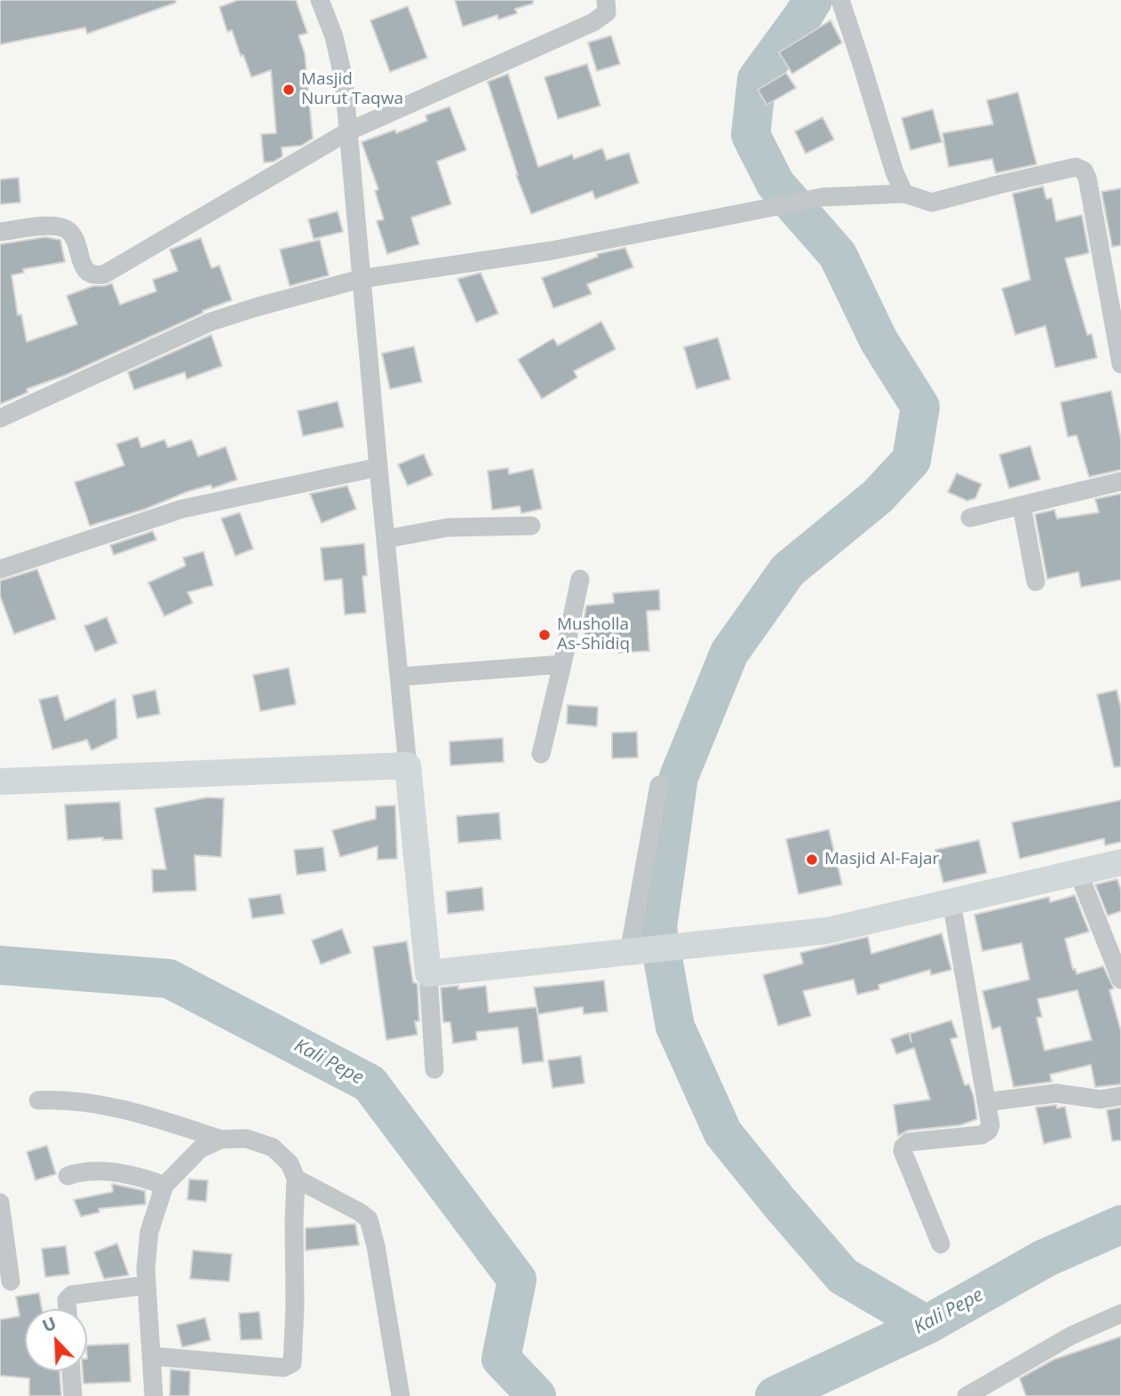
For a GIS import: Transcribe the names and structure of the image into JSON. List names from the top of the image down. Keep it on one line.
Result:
{"water":["Kali Pepe"],"places":["Masjid Nurut Taqwa","Musholla As-Shidiq","Masjid Al-Fajar"],"north":"top left"}
